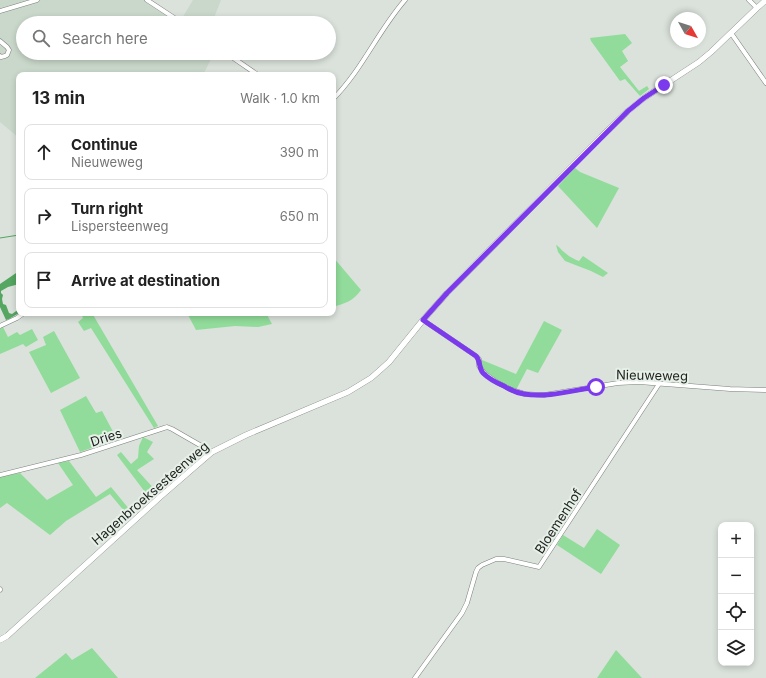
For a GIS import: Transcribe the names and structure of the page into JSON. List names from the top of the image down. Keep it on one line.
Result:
{"streets":{"street":["Nieuweweg","Dries","Hagenbroeksesteenweg","Bloemenhof"]},"crossings":[["Nieuweweg","Hagenbroeksesteenweg"],["Nieuweweg","Bloemenhof"],["Dries","Hagenbroeksesteenweg"]],"north":"bottom right","page":{"search":"Search here","heading":["13 min","Walk · 1.0 km"],"list":[["Continue","Nieuweweg","390 m"],["Turn right","Lispersteenweg","650 m"],"Arrive at destination"],"map_buttons":["+","−"]}}
